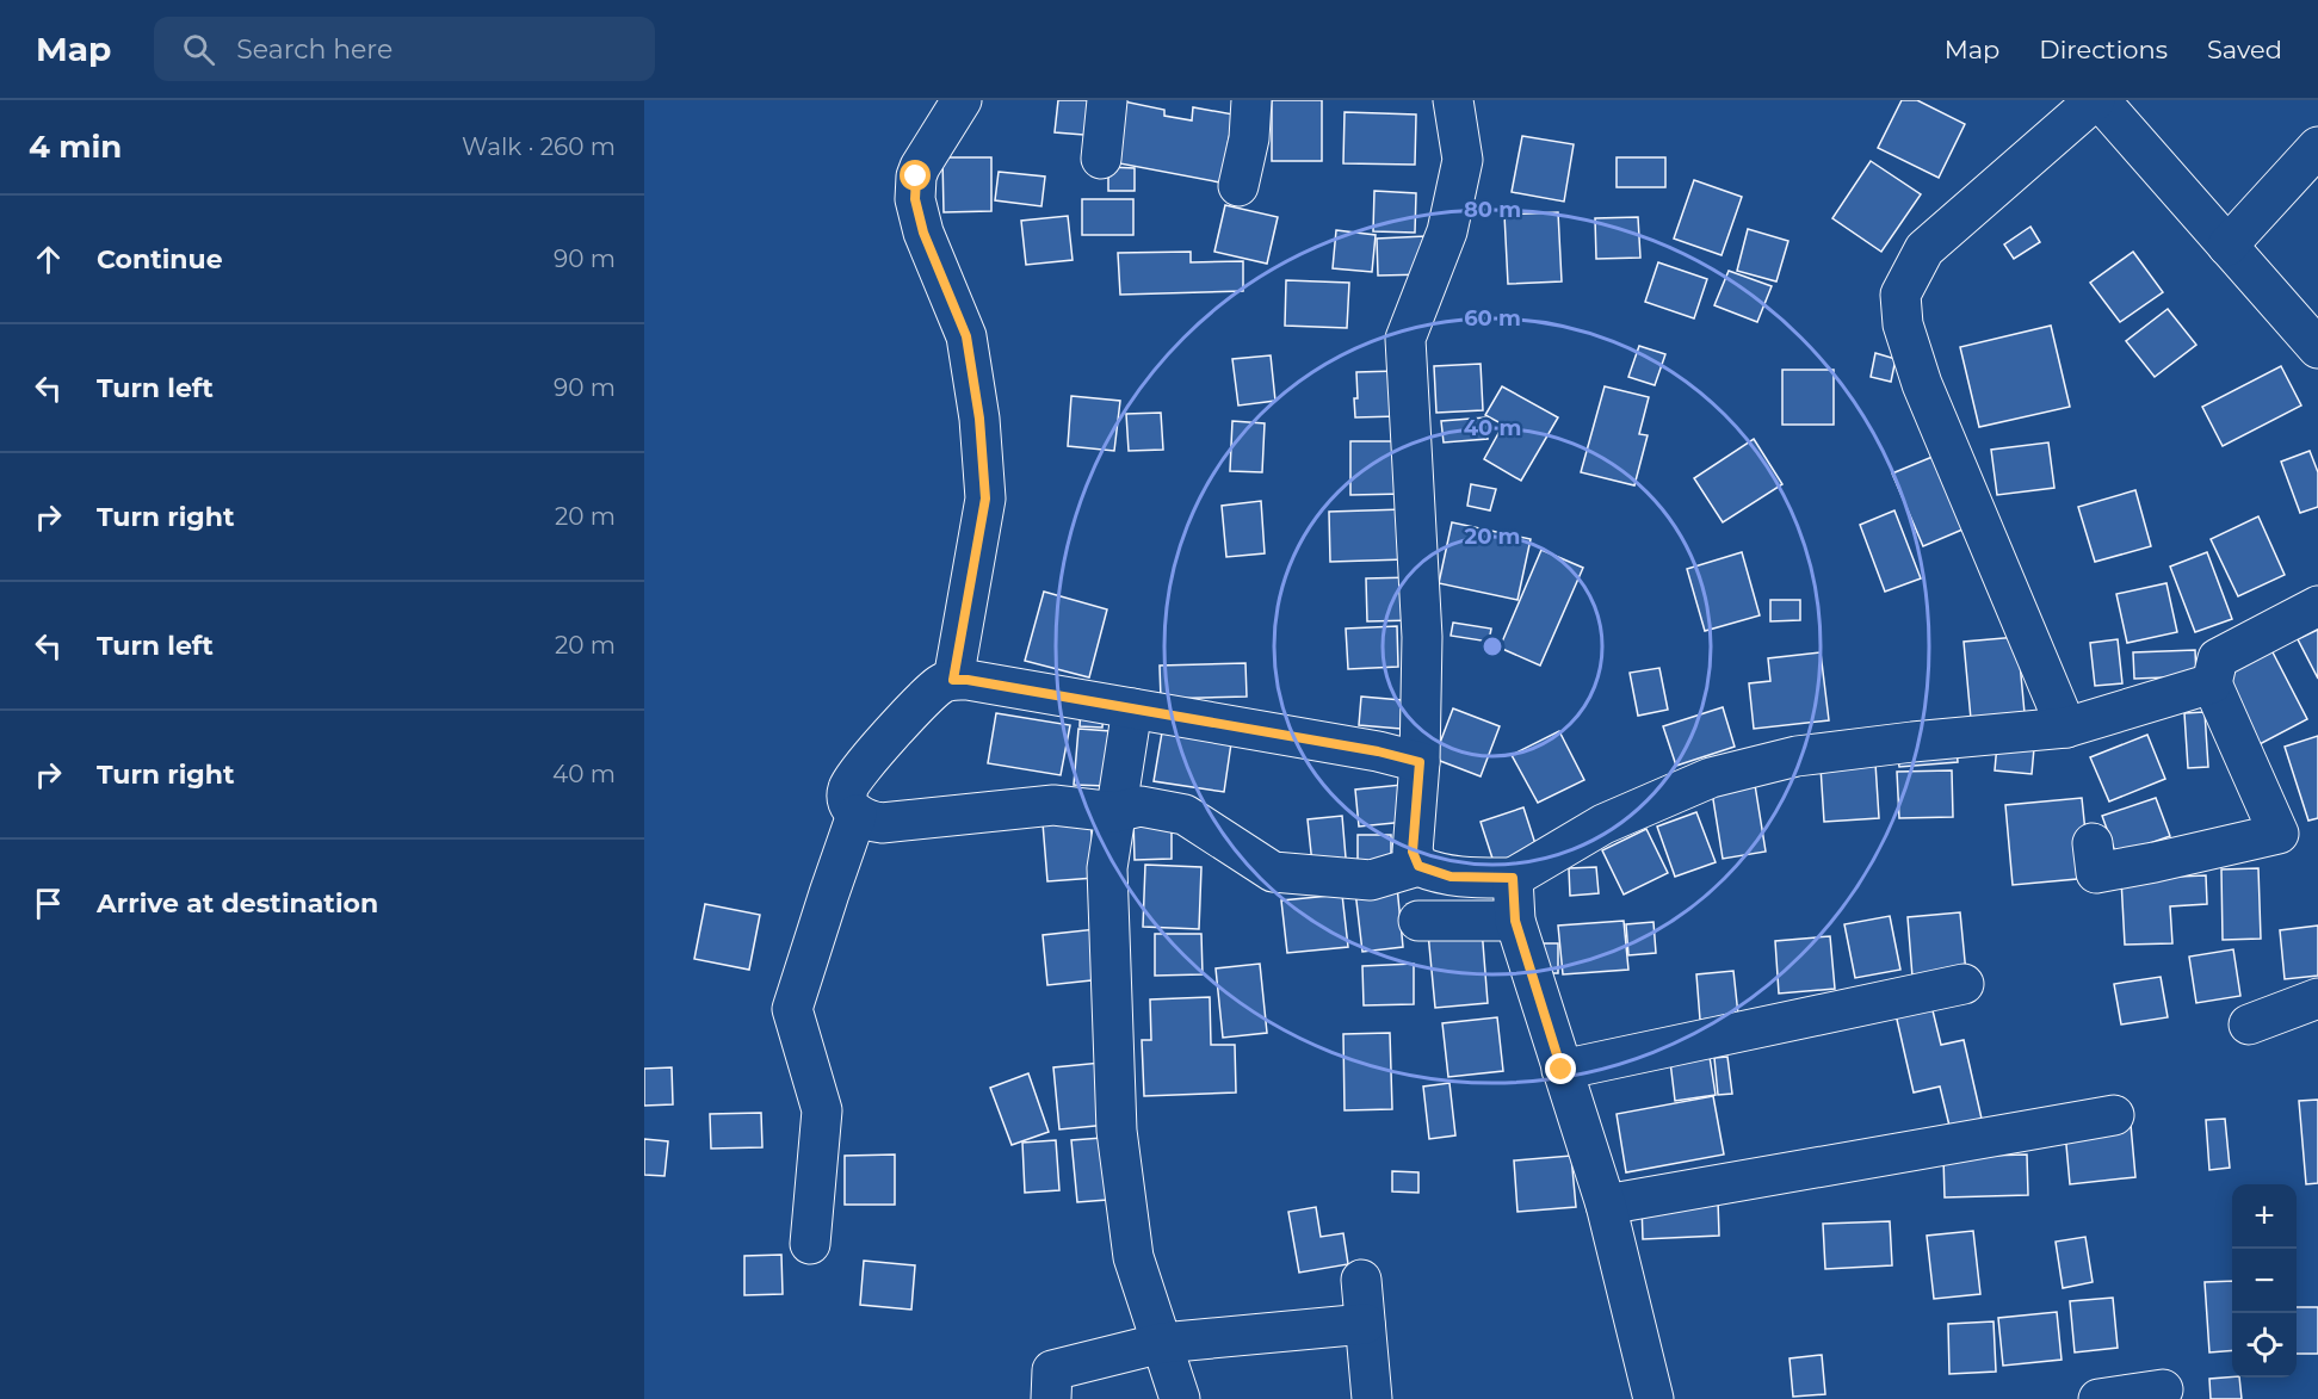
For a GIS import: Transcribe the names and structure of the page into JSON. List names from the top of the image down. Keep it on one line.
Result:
{"page":{"header":"Map","search":"Search here","nav":["Map","Directions","Saved"],"heading":["4 min","Walk · 260 m"],"list":[["Continue","90 m"],["Turn left","90 m"],["Turn right","20 m"],["Turn left","20 m"],["Turn right","40 m"],"Arrive at destination"],"map_buttons":["+","−"]},"rings":["80 m","60 m","40 m","20 m"]}
